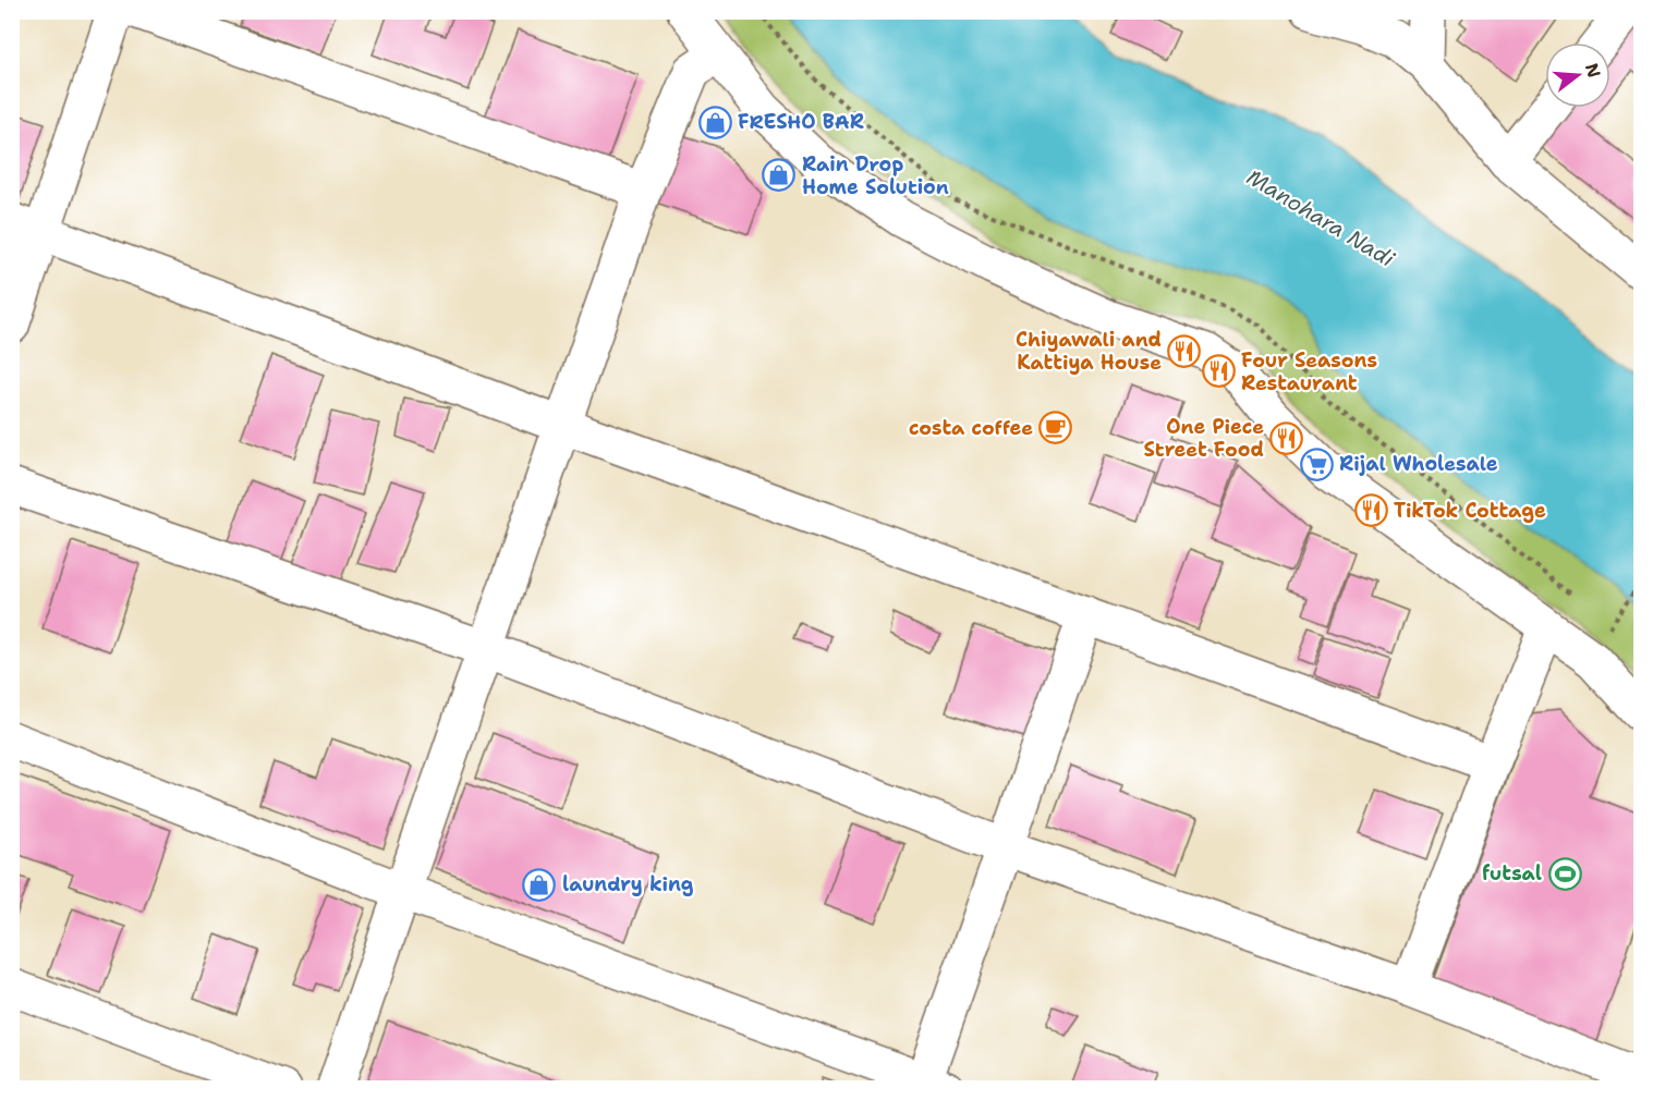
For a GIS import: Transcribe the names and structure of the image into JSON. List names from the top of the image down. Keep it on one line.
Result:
{"water":["Manohara Nadi"],"places":{"shop":["FRESHO BAR","Rain Drop Home Solution","laundry king"],"restaurant":["Chiyawali and Kattiya House","Four Seasons Restaurant","One Piece Street Food","TikTok Cottage"],"cafe":["costa coffee"],"supermarket":["Rijal Wholesale"],"sports":["futsal"]},"north":"right"}
